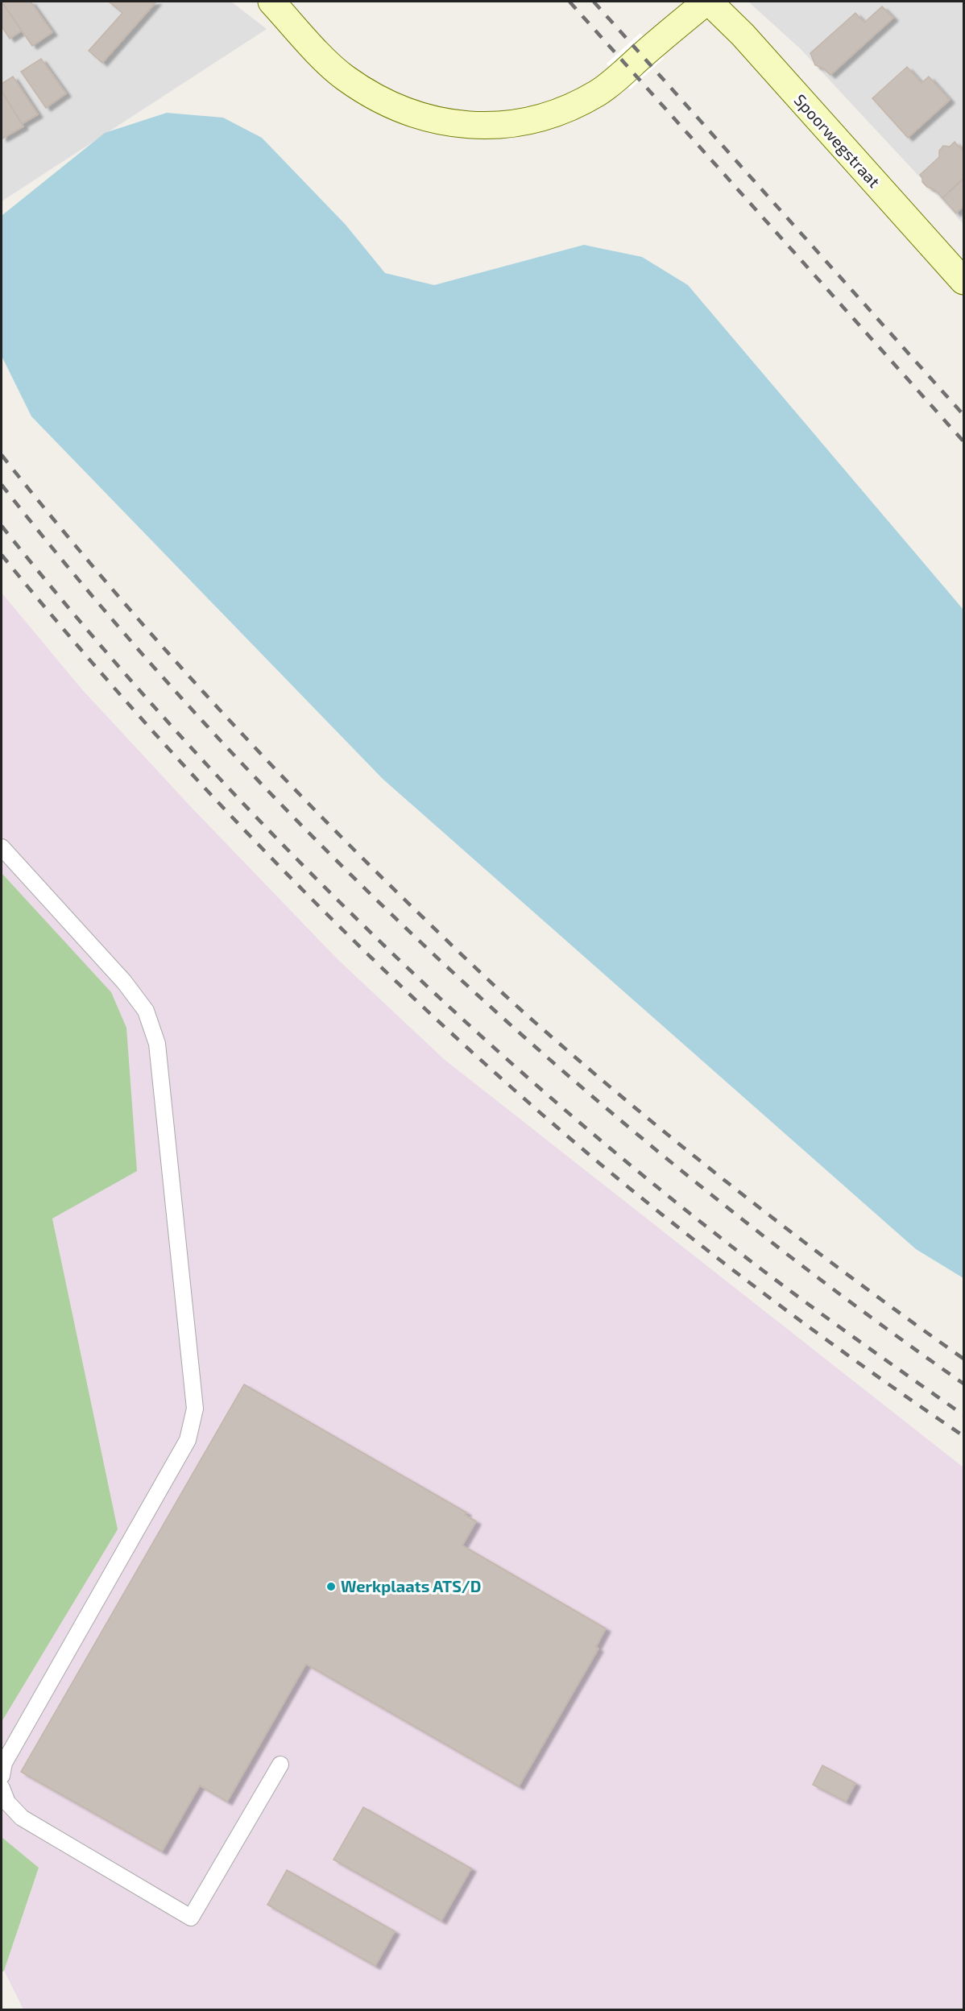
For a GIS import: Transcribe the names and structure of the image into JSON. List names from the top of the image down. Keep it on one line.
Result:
{"streets":{"main road":["Spoorwegstraat"]},"places":["Werkplaats ATS/D"]}
